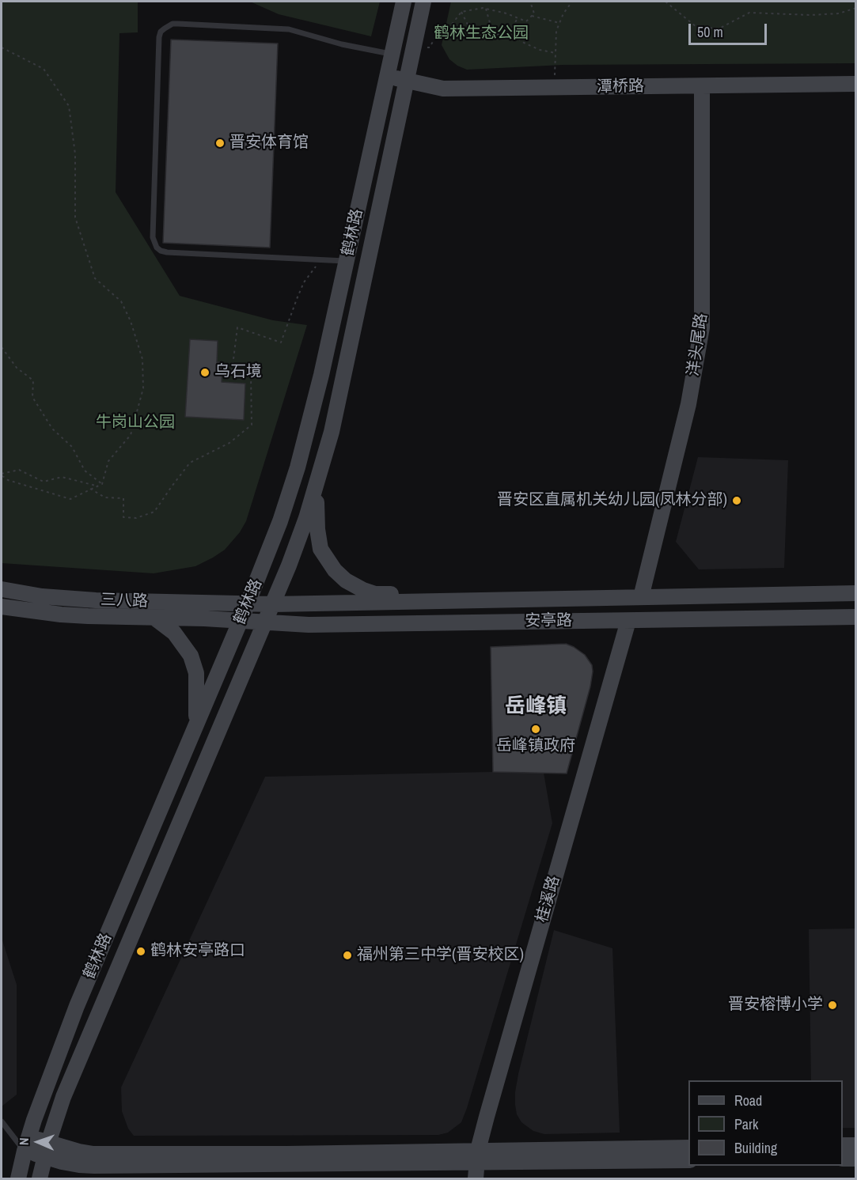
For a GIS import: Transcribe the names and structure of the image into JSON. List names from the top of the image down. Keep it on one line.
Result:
{"streets":{"main road":["潭桥路","鹤林路","洋头尾路","三八路","安亭路","桂溪路"]},"crossings":[["潭桥路","鹤林路"],["潭桥路","洋头尾路"],["鹤林路","三八路"],["鹤林路","安亭路"],["洋头尾路","安亭路"],["三八路","安亭路"],["安亭路","桂溪路"]],"districts":["岳峰镇"],"parks":["鹤林生态公园","牛岗山公园"],"places":["晋安体育馆","乌石境","晋安区直属机关幼儿园(凤林分部)","岳峰镇政府","鹤林安亭路口","福州第三中学(晋安校区)","晋安榕博小学"],"legend":["Road","Park","Building"],"scale_bar":"50 m","north":"left"}
